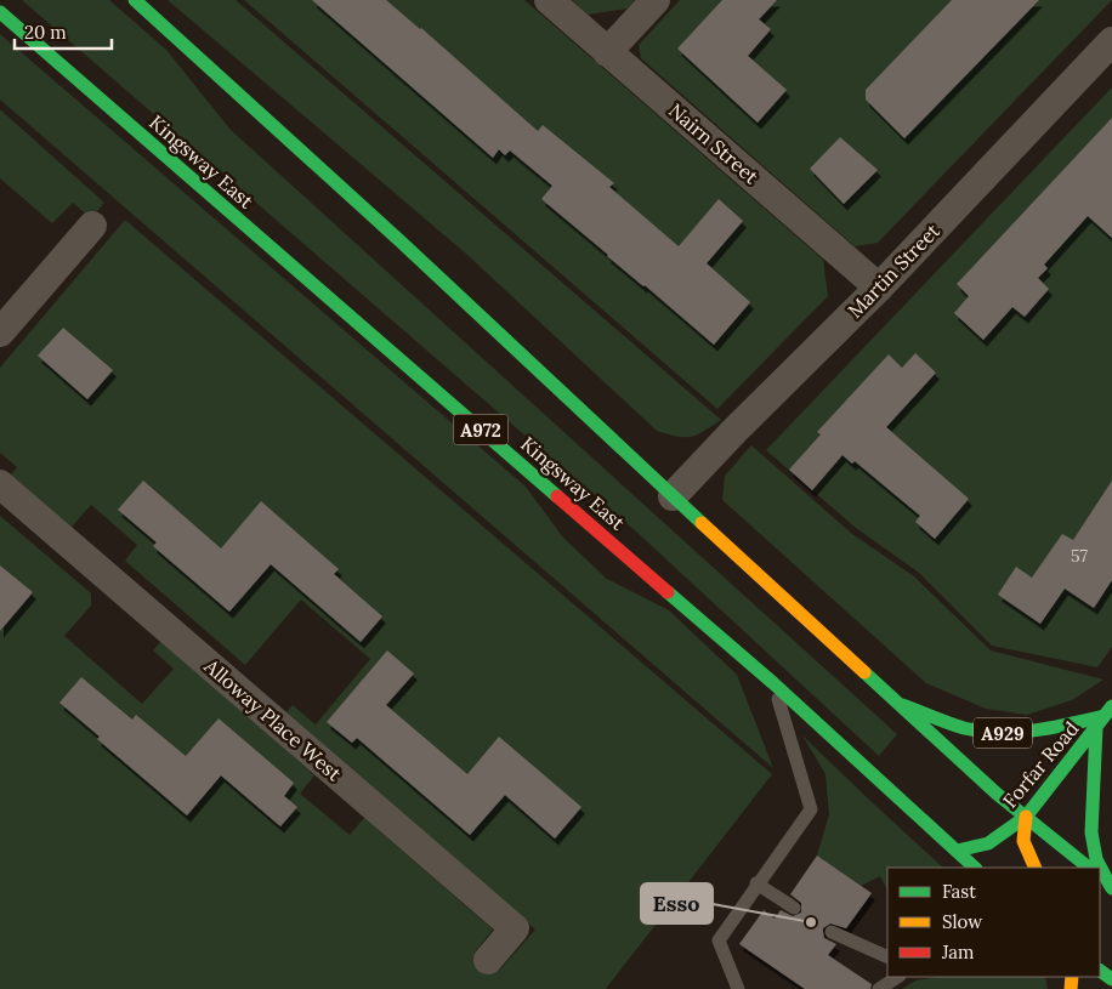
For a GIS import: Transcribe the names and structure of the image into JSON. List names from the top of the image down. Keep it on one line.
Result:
{"streets":{"main road":["Kingsway East","A972","A929","Forfar Road"],"street":["Nairn Street","Martin Street","Alloway Place West"]},"crossings":[["Nairn Street","Martin Street"],["Kingsway East","Forfar Road"],["A929","Forfar Road"]],"places":["Esso"],"house_numbers":["57"],"legend":["Fast","Slow","Jam"],"scale_bar":"20 m"}
